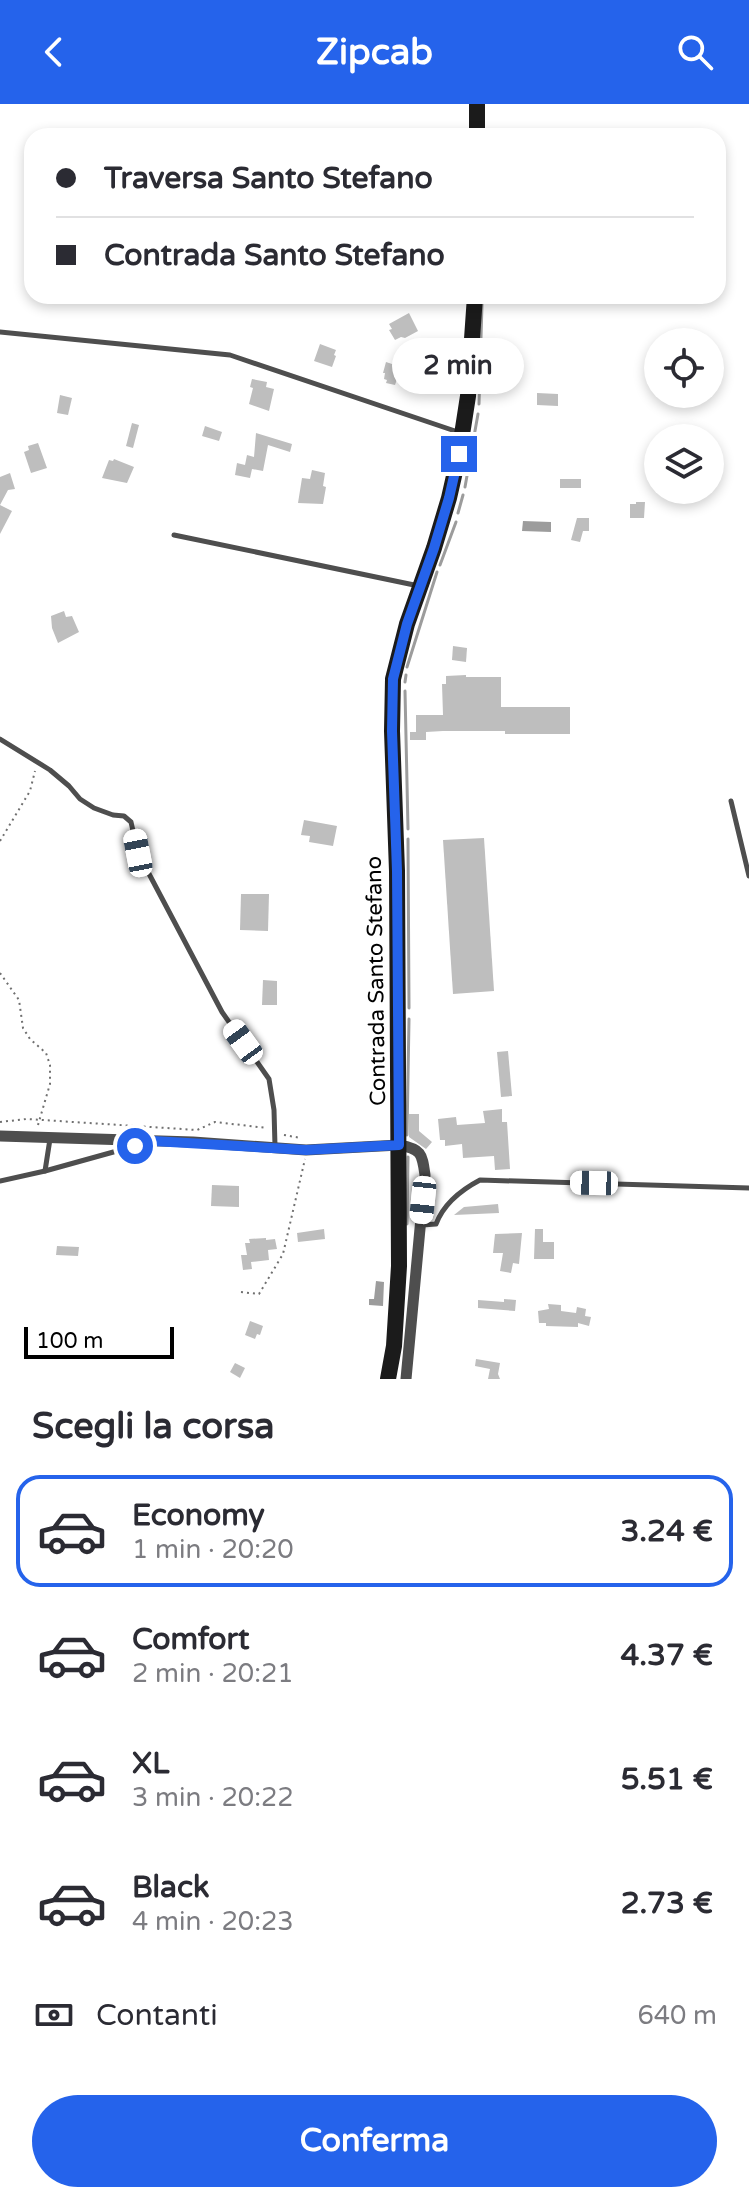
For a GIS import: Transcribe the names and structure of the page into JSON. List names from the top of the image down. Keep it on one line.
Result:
{"streets":{"street":["Contrada Santo Stefano"]},"scale_bar":"100 m","page":{"header":"Zipcab","banner":["Traversa Santo Stefano","Contrada Santo Stefano"],"bubble":"2 min","scale":"100 m","heading":"Scegli la corsa","list":[{"name":"Economy","note":"1 min · 20:20","value":"3.24 €"},{"name":"Comfort","note":"2 min · 20:21","value":"4.37 €"},{"name":"XL","note":"3 min · 20:22","value":"5.51 €"},{"name":"Black","note":"4 min · 20:23","value":"2.73 €"}],"pay":["Contanti","640 m"],"buttons":"Conferma"}}
